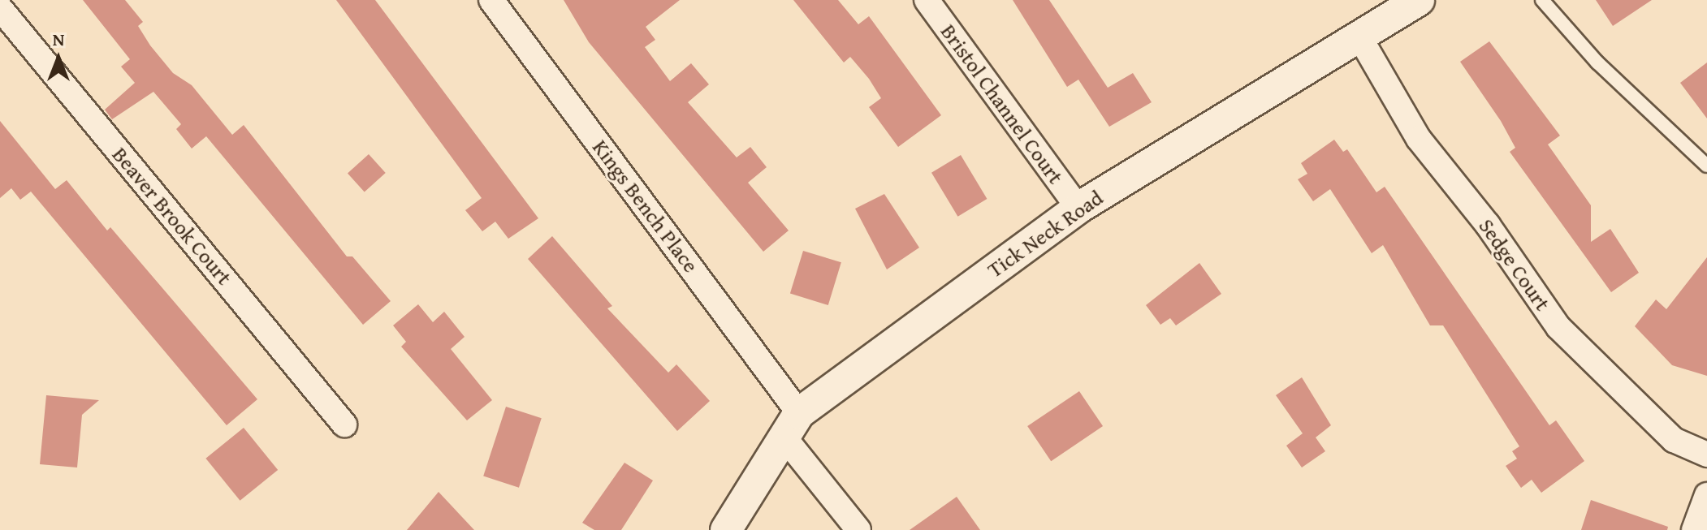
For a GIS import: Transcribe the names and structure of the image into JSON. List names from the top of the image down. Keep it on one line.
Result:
{"streets":{"street":["Bristol Channel Court","Kings Bench Place","Beaver Brook Court","Tick Neck Road","Sedge Court"]},"crossings":[["Bristol Channel Court","Tick Neck Road"],["Kings Bench Place","Tick Neck Road"],["Tick Neck Road","Sedge Court"]],"north":"top"}
